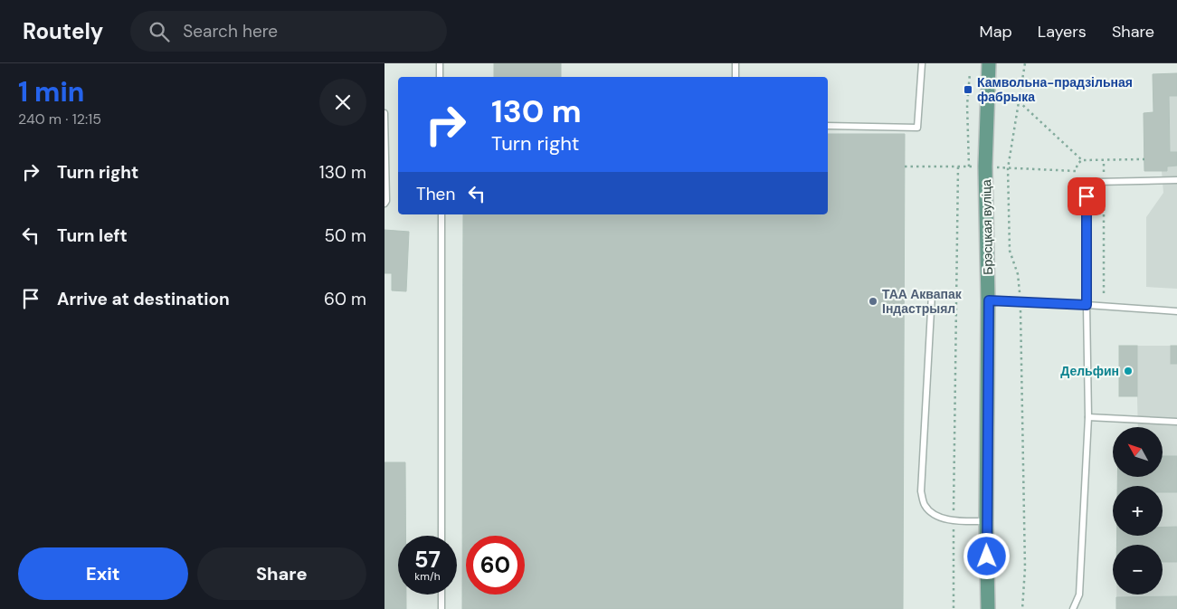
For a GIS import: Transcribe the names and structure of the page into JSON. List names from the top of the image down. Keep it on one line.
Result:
{"streets":{"main road":["Брэсцкая вуліца"]},"places":{"transit":["Камвольна-прадзільная фабрыка"],"other":["ТАА Аквапак Індастрыял","Дельфин"]},"north":"top left","page":{"header":"Routely","search":"Search here","nav":["Map","Layers","Share"],"heading":["1 min","240 m · 12:15"],"turn":["130 m","Turn right"],"list":[{"name":"Turn right","value":"130 m"},{"name":"Turn left","value":"50 m"},{"name":"Arrive at destination","value":"60 m"}],"then":"Then","map_buttons":["+","−"],"speed":"57 km/h","limit":"60","buttons":["Exit","Share"]}}
